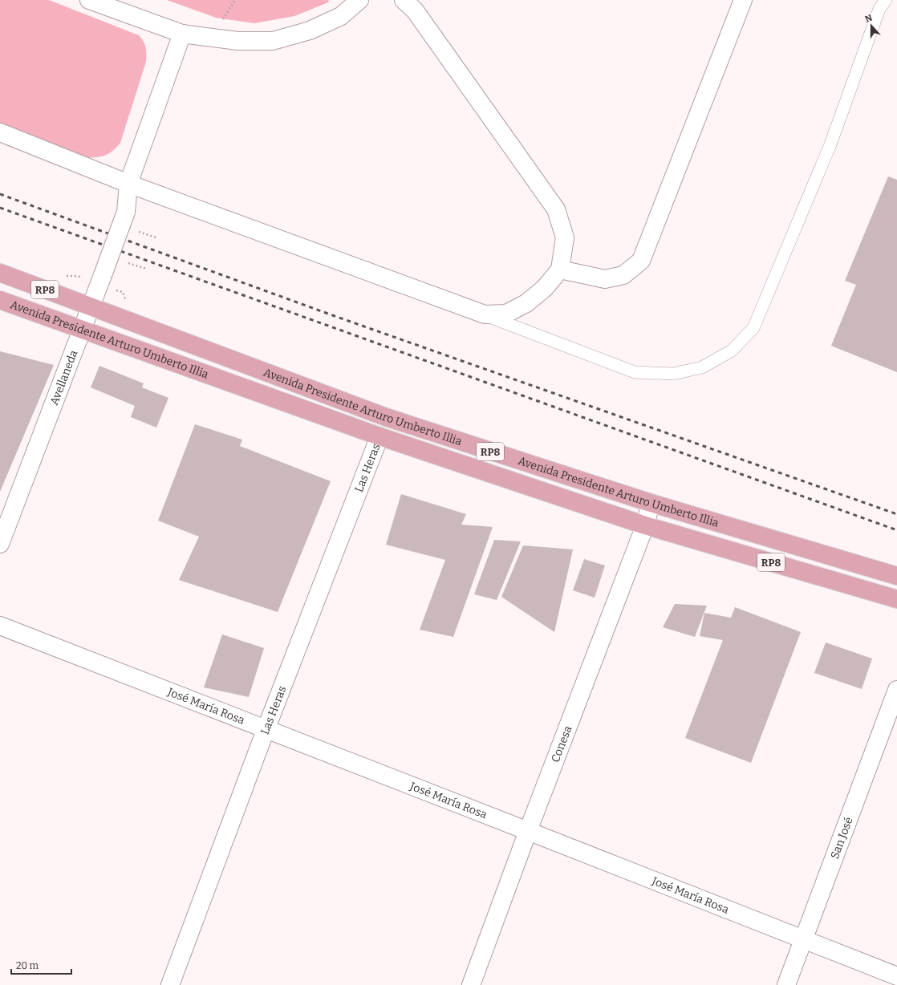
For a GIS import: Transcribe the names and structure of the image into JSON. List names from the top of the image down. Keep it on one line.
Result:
{"streets":{"main road":["RP8","Avenida Presidente Arturo Umberto Illia"],"street":["Avellaneda","Las Heras","José María Rosa","Conesa","San José"]},"crossings":[["Avenida Presidente Arturo Umberto Illia","Avellaneda"],["Avenida Presidente Arturo Umberto Illia","Las Heras"],["Avenida Presidente Arturo Umberto Illia","Conesa"],["Las Heras","José María Rosa"],["José María Rosa","Conesa"],["José María Rosa","San José"]],"scale_bar":"20 m","north":"top"}
